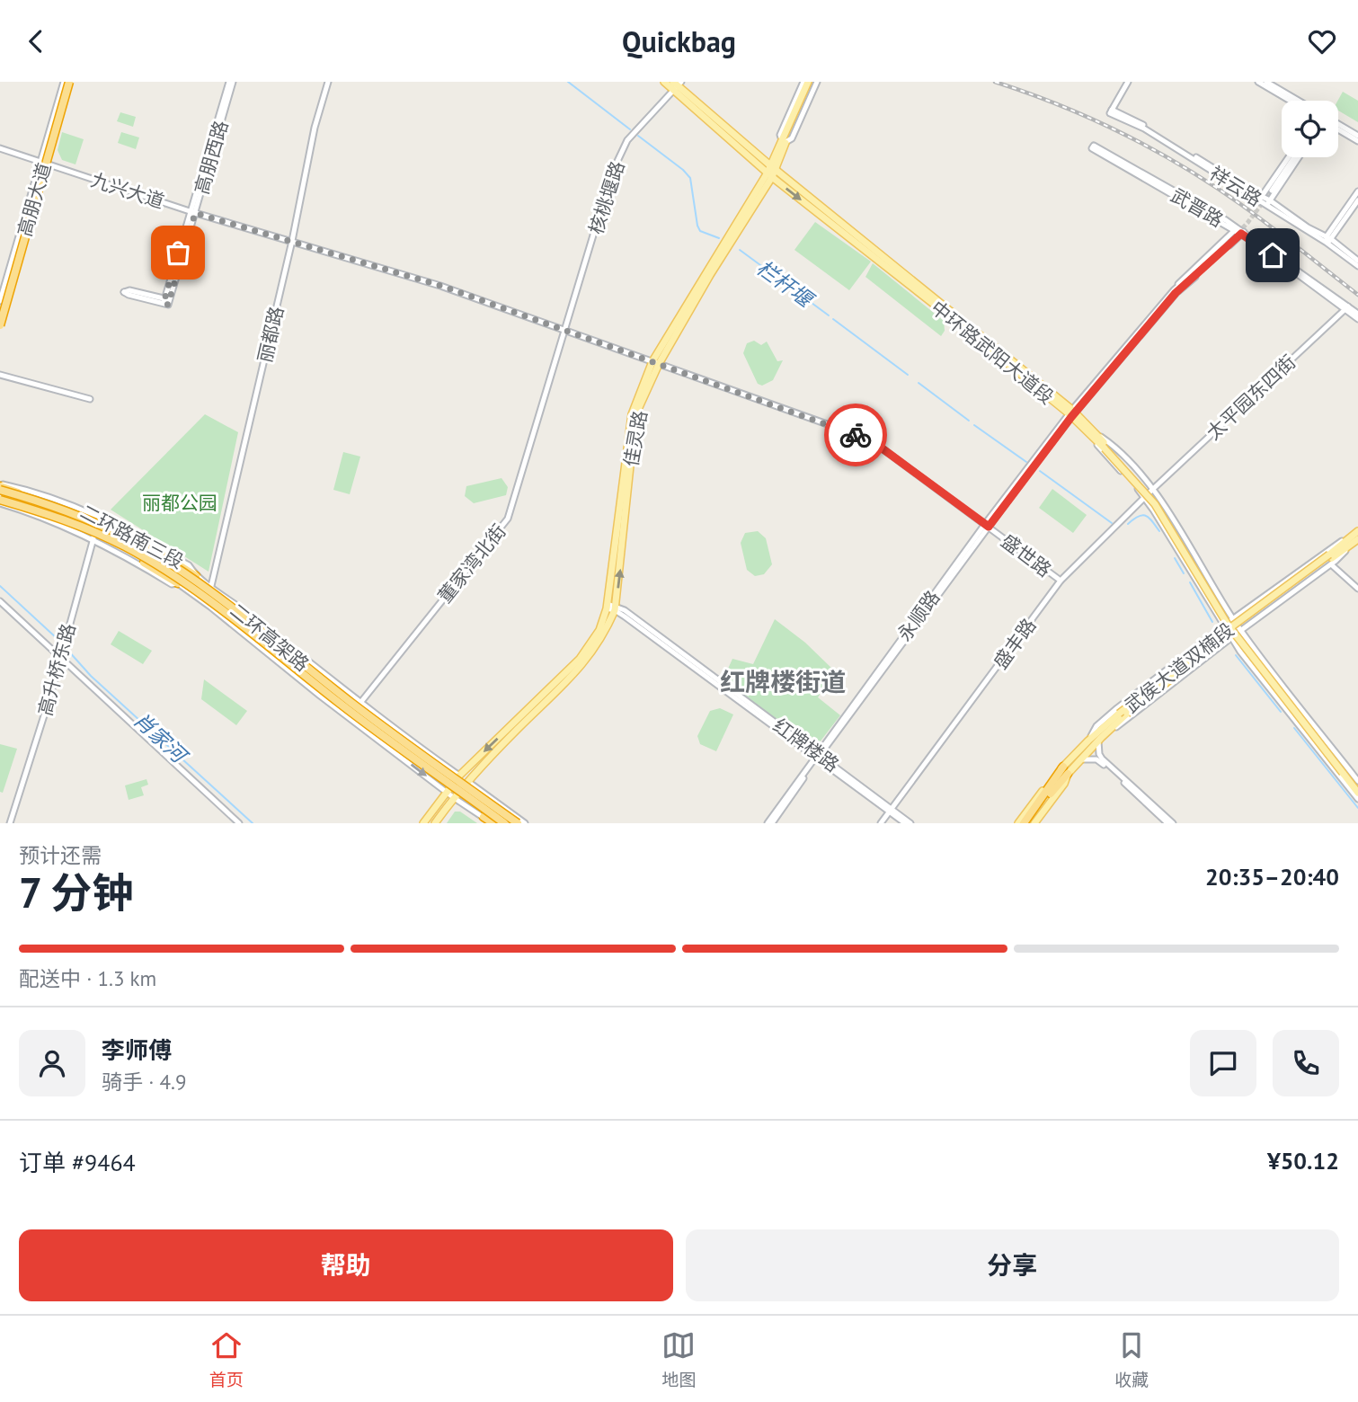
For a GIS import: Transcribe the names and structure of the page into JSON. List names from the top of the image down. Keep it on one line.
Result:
{"streets":{"highway":["二环高架路"],"main road":["中环路武阳大道段","佳灵路","武侯大道双楠段"],"street":["高朋西路","祥云路","九兴大道","核桃堰路","高朋大道","武晋路","丽都路","太平园东四街","二环路南三段","盛世路","董家湾北街","永顺路","盛丰路","高升桥东路","红牌楼路"]},"crossings":[["高朋西路","九兴大道"],["九兴大道","核桃堰路"],["九兴大道","高朋大道"],["九兴大道","丽都路"],["九兴大道","盛世路"],["九兴大道","董家湾北街"],["核桃堰路","中环路武阳大道段"],["核桃堰路","盛世路"],["核桃堰路","董家湾北街"],["武晋路","太平园东四街"],["丽都路","二环路南三段"],["中环路武阳大道段","佳灵路"],["中环路武阳大道段","永顺路"],["太平园东四街","盛丰路"],["佳灵路","二环路南三段"],["佳灵路","盛世路"],["佳灵路","红牌楼路"],["二环路南三段","董家湾北街"],["二环路南三段","二环高架路"],["二环路南三段","高升桥东路"],["盛世路","董家湾北街"],["盛世路","永顺路"],["盛世路","盛丰路"],["永顺路","红牌楼路"],["盛丰路","红牌楼路"]],"districts":["红牌楼街道"],"water":["栏杆堰","肖家河"],"parks":["丽都公园"],"page":{"header":"Quickbag","heading":["7 分钟","预计还需","20:35–20:40"],"panel":["李师傅","骑手 · 4.9","订单 #9464","¥50.12"],"bar":"配送中 · 1.3 km","buttons":["帮助","分享"],"tabs":["首页","地图","收藏"]}}
